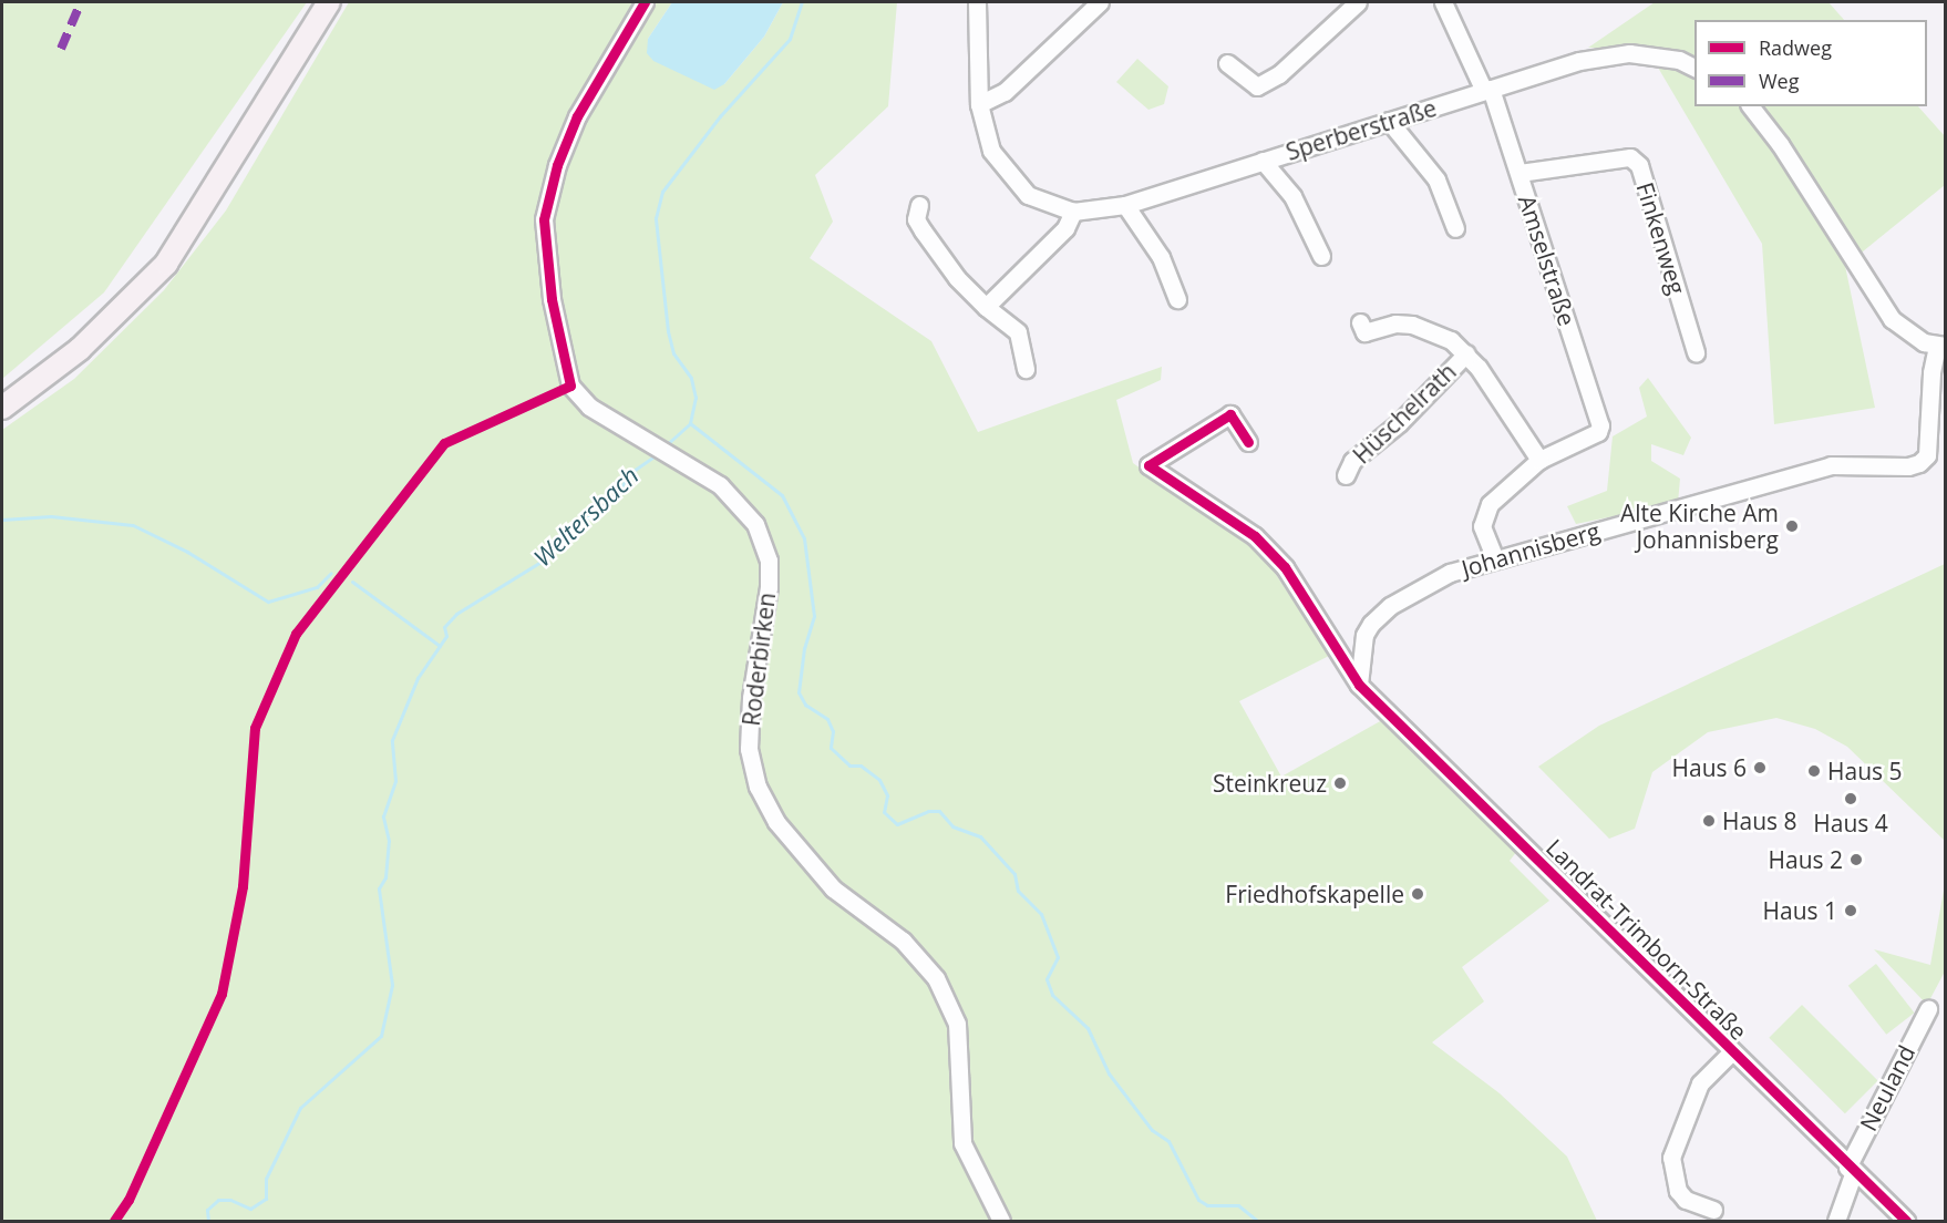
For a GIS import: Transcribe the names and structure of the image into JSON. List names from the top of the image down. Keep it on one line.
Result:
{"streets":{"street":["Sperberstraße","Finkenweg","Amselstraße","Hüschelrath","Johannisberg","Roderbirken","Landrat-Trimborn-Straße","Neuland"]},"crossings":[["Sperberstraße","Amselstraße"],["Finkenweg","Amselstraße"],["Amselstraße","Hüschelrath"],["Johannisberg","Landrat-Trimborn-Straße"],["Landrat-Trimborn-Straße","Neuland"]],"water":["Weltersbach"],"places":["Alte Kirche Am Johannisberg","Haus 6","Haus 5","Steinkreuz","Haus 4","Haus 8","Haus 2","Friedhofskapelle","Haus 1"],"legend":["Radweg","Weg"]}
